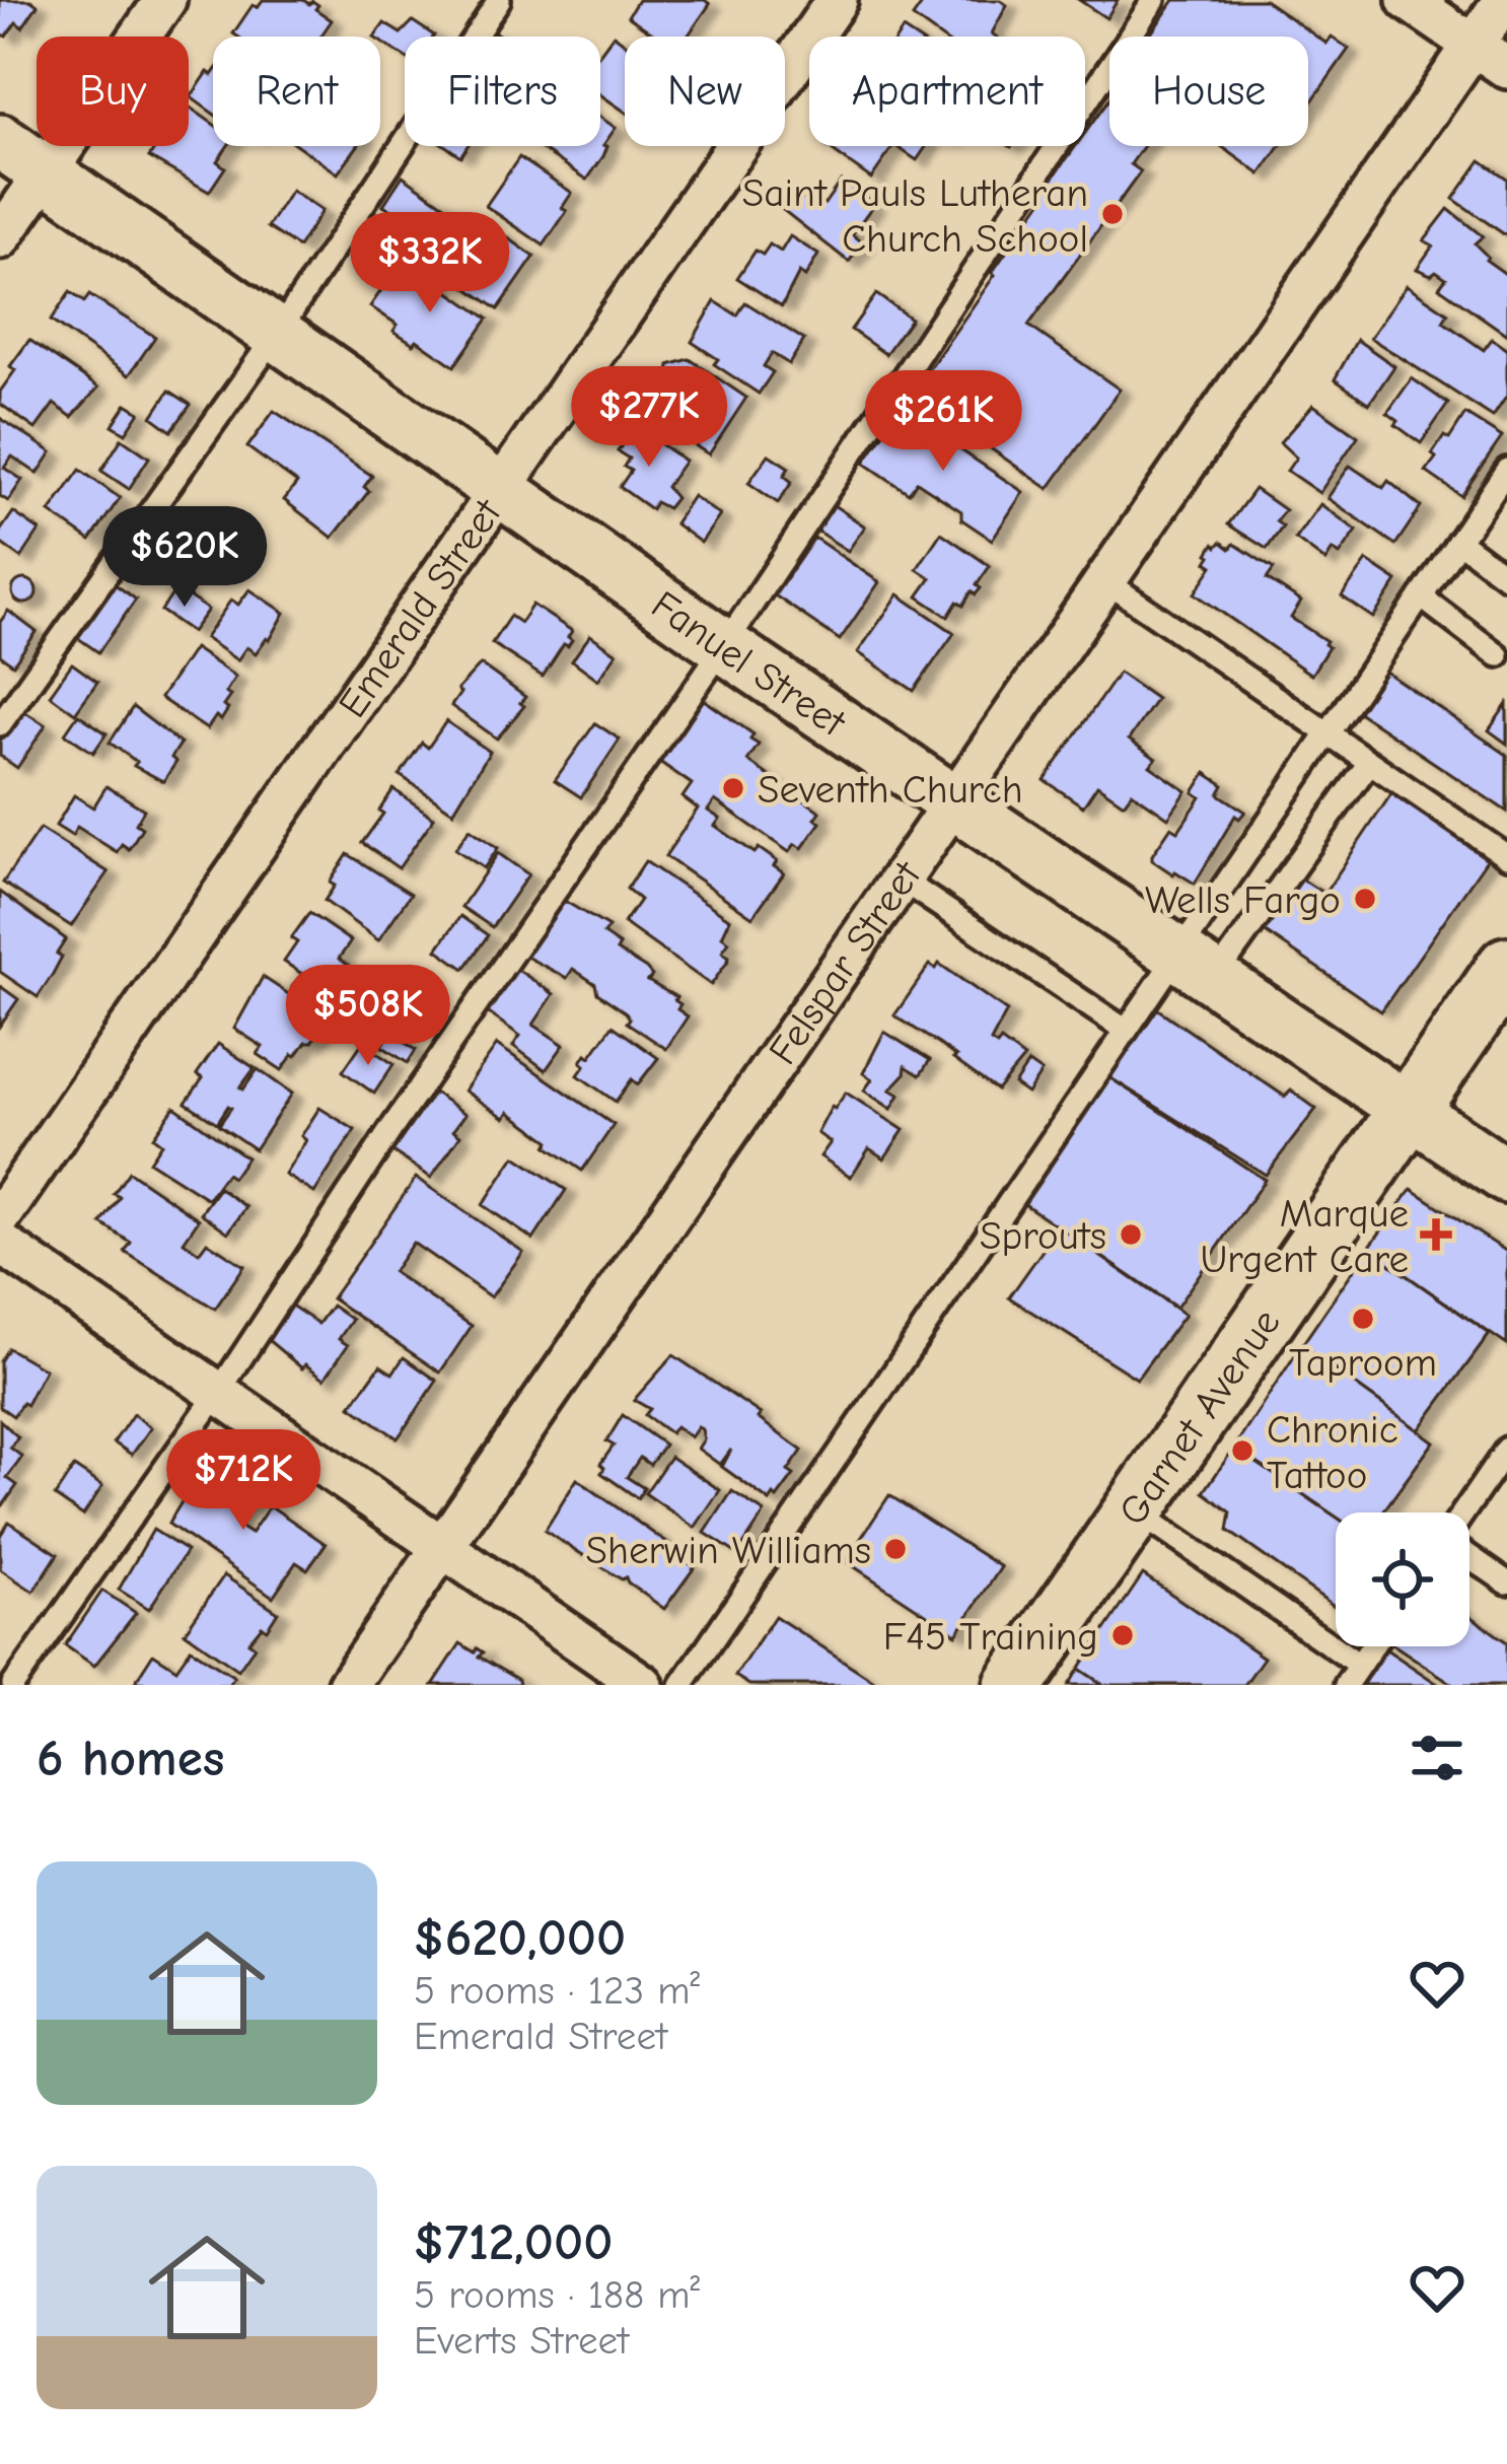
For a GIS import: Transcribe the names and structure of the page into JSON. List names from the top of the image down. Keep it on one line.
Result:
{"streets":{"main road":["Garnet Avenue"],"street":["Emerald Street","Fanuel Street","Felspar Street"]},"crossings":[["Emerald Street","Fanuel Street"],["Fanuel Street","Felspar Street"],["Fanuel Street","Garnet Avenue"]],"places":{"other":["Saint Pauls Lutheran Church School","Seventh Church","Wells Fargo","Sprouts","Taproom","Chronic Tattoo","Sherwin Williams","F45 Training"],"health":["Marque Urgent Care"]},"page":{"chip":["Buy","Rent","Filters","New","Apartment","House"],"price":["$332K","$277K","$261K","$620K","$508K","$712K"],"heading":"6 homes","list":[{"name":"$620,000","note":"5 rooms · 123 m² · Emerald Street"},{"name":"$712,000","note":"5 rooms · 188 m² · Everts Street"}]}}
